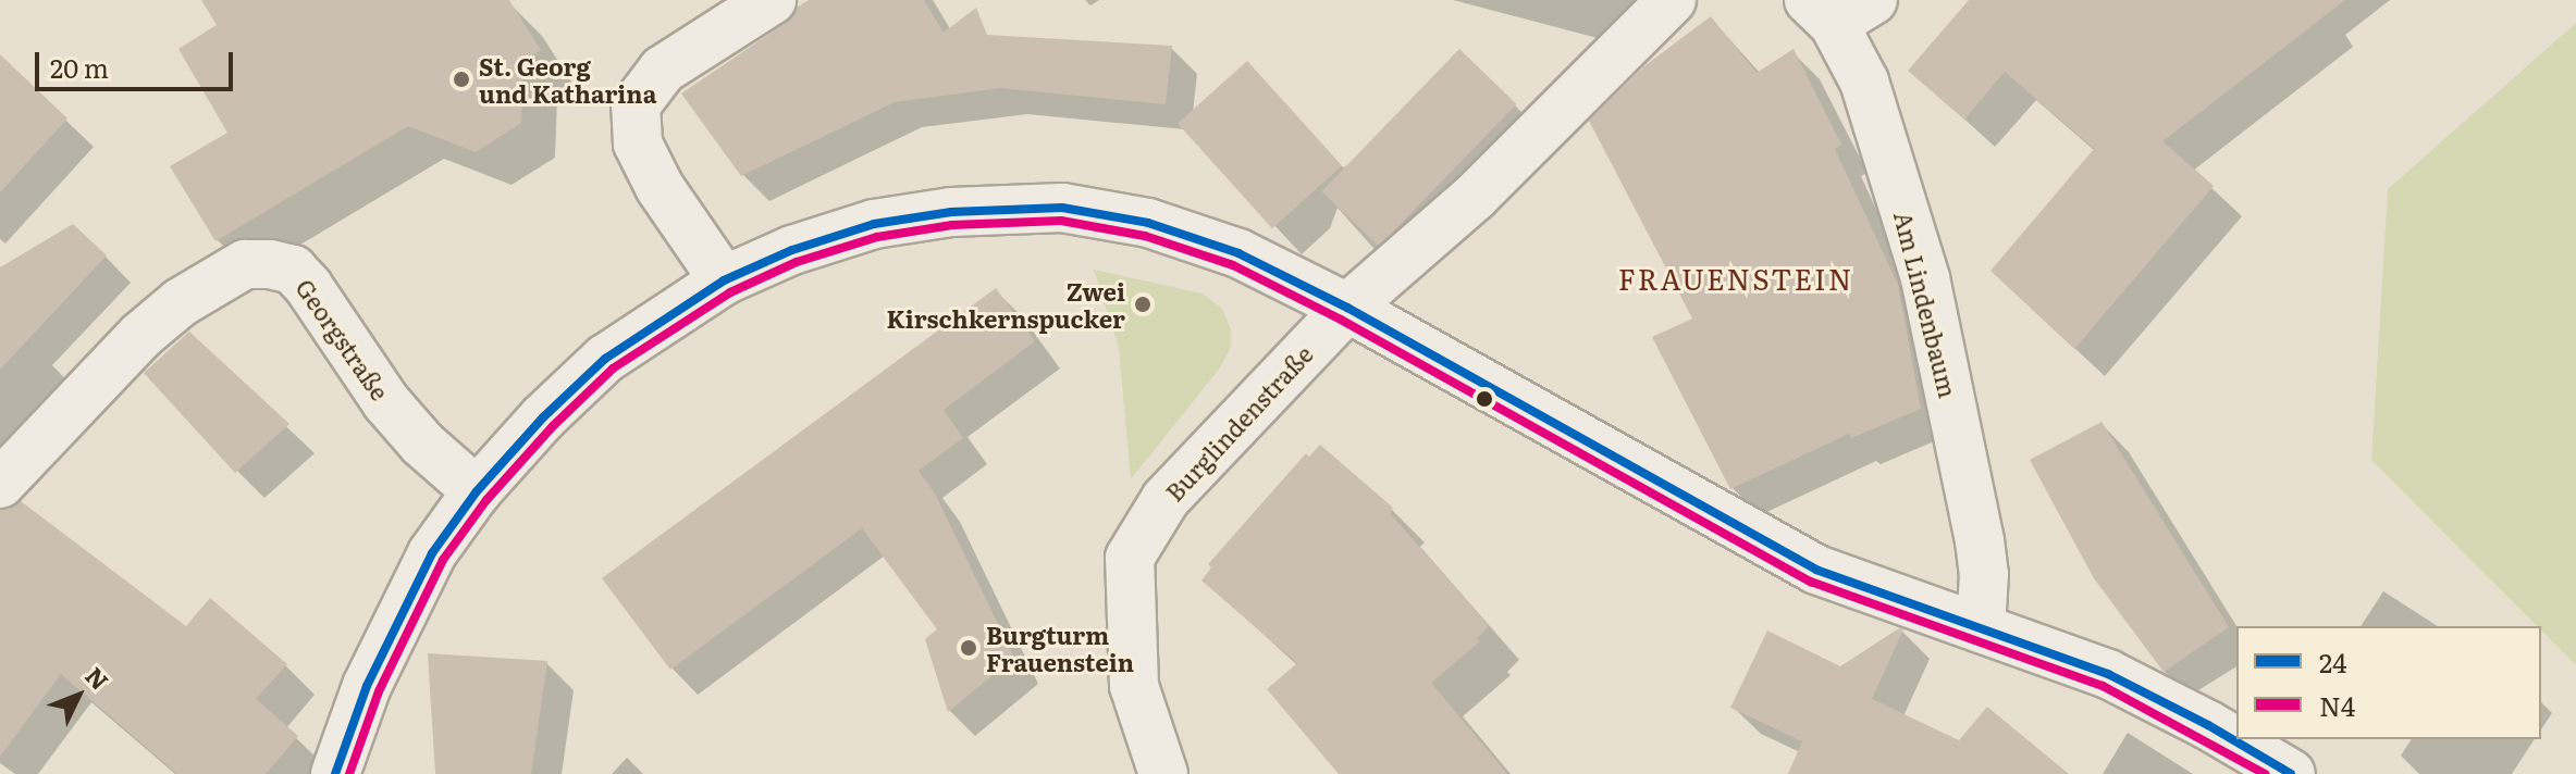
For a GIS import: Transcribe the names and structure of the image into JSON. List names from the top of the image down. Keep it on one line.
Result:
{"streets":{"street":["Am Lindenbaum","Georgstraße","Burglindenstraße"]},"districts":["FRAUENSTEIN"],"places":["St. Georg und Katharina","Zwei Kirschkernspucker","Burgturm Frauenstein"],"lines":["transit line 24","transit line N4"],"legend":["24","N4"],"scale_bar":"20 m","north":"top right"}
